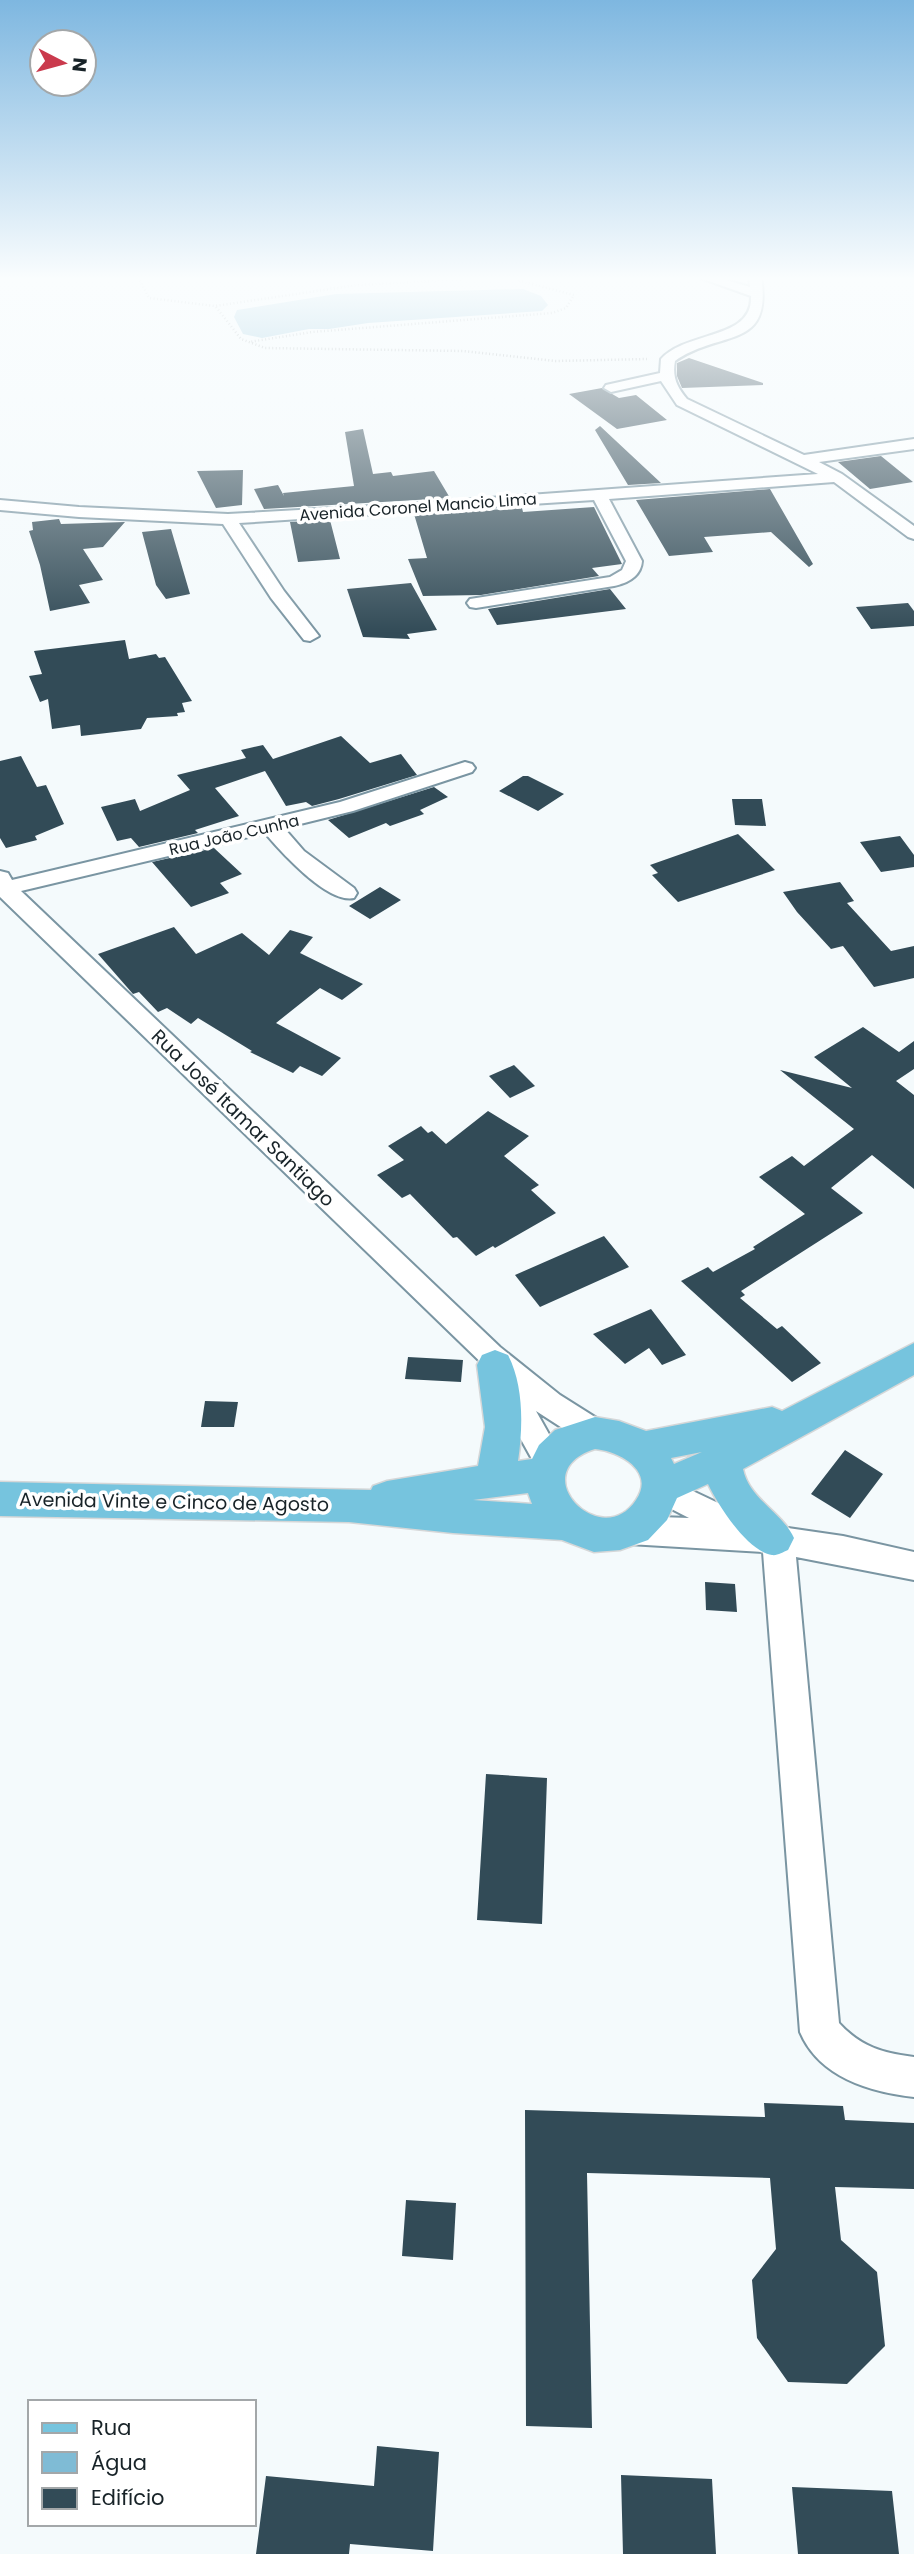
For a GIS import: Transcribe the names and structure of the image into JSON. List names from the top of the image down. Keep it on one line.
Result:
{"streets":{"main road":["Avenida Vinte e Cinco de Agosto"],"street":["Avenida Coronel Mancio Lima","Rua João Cunha","Rua José Itamar Santiago"]},"crossings":[["Rua João Cunha","Rua José Itamar Santiago"],["Rua José Itamar Santiago","Avenida Vinte e Cinco de Agosto"]],"legend":["Rua","Água","Edifício"],"north":"right"}
